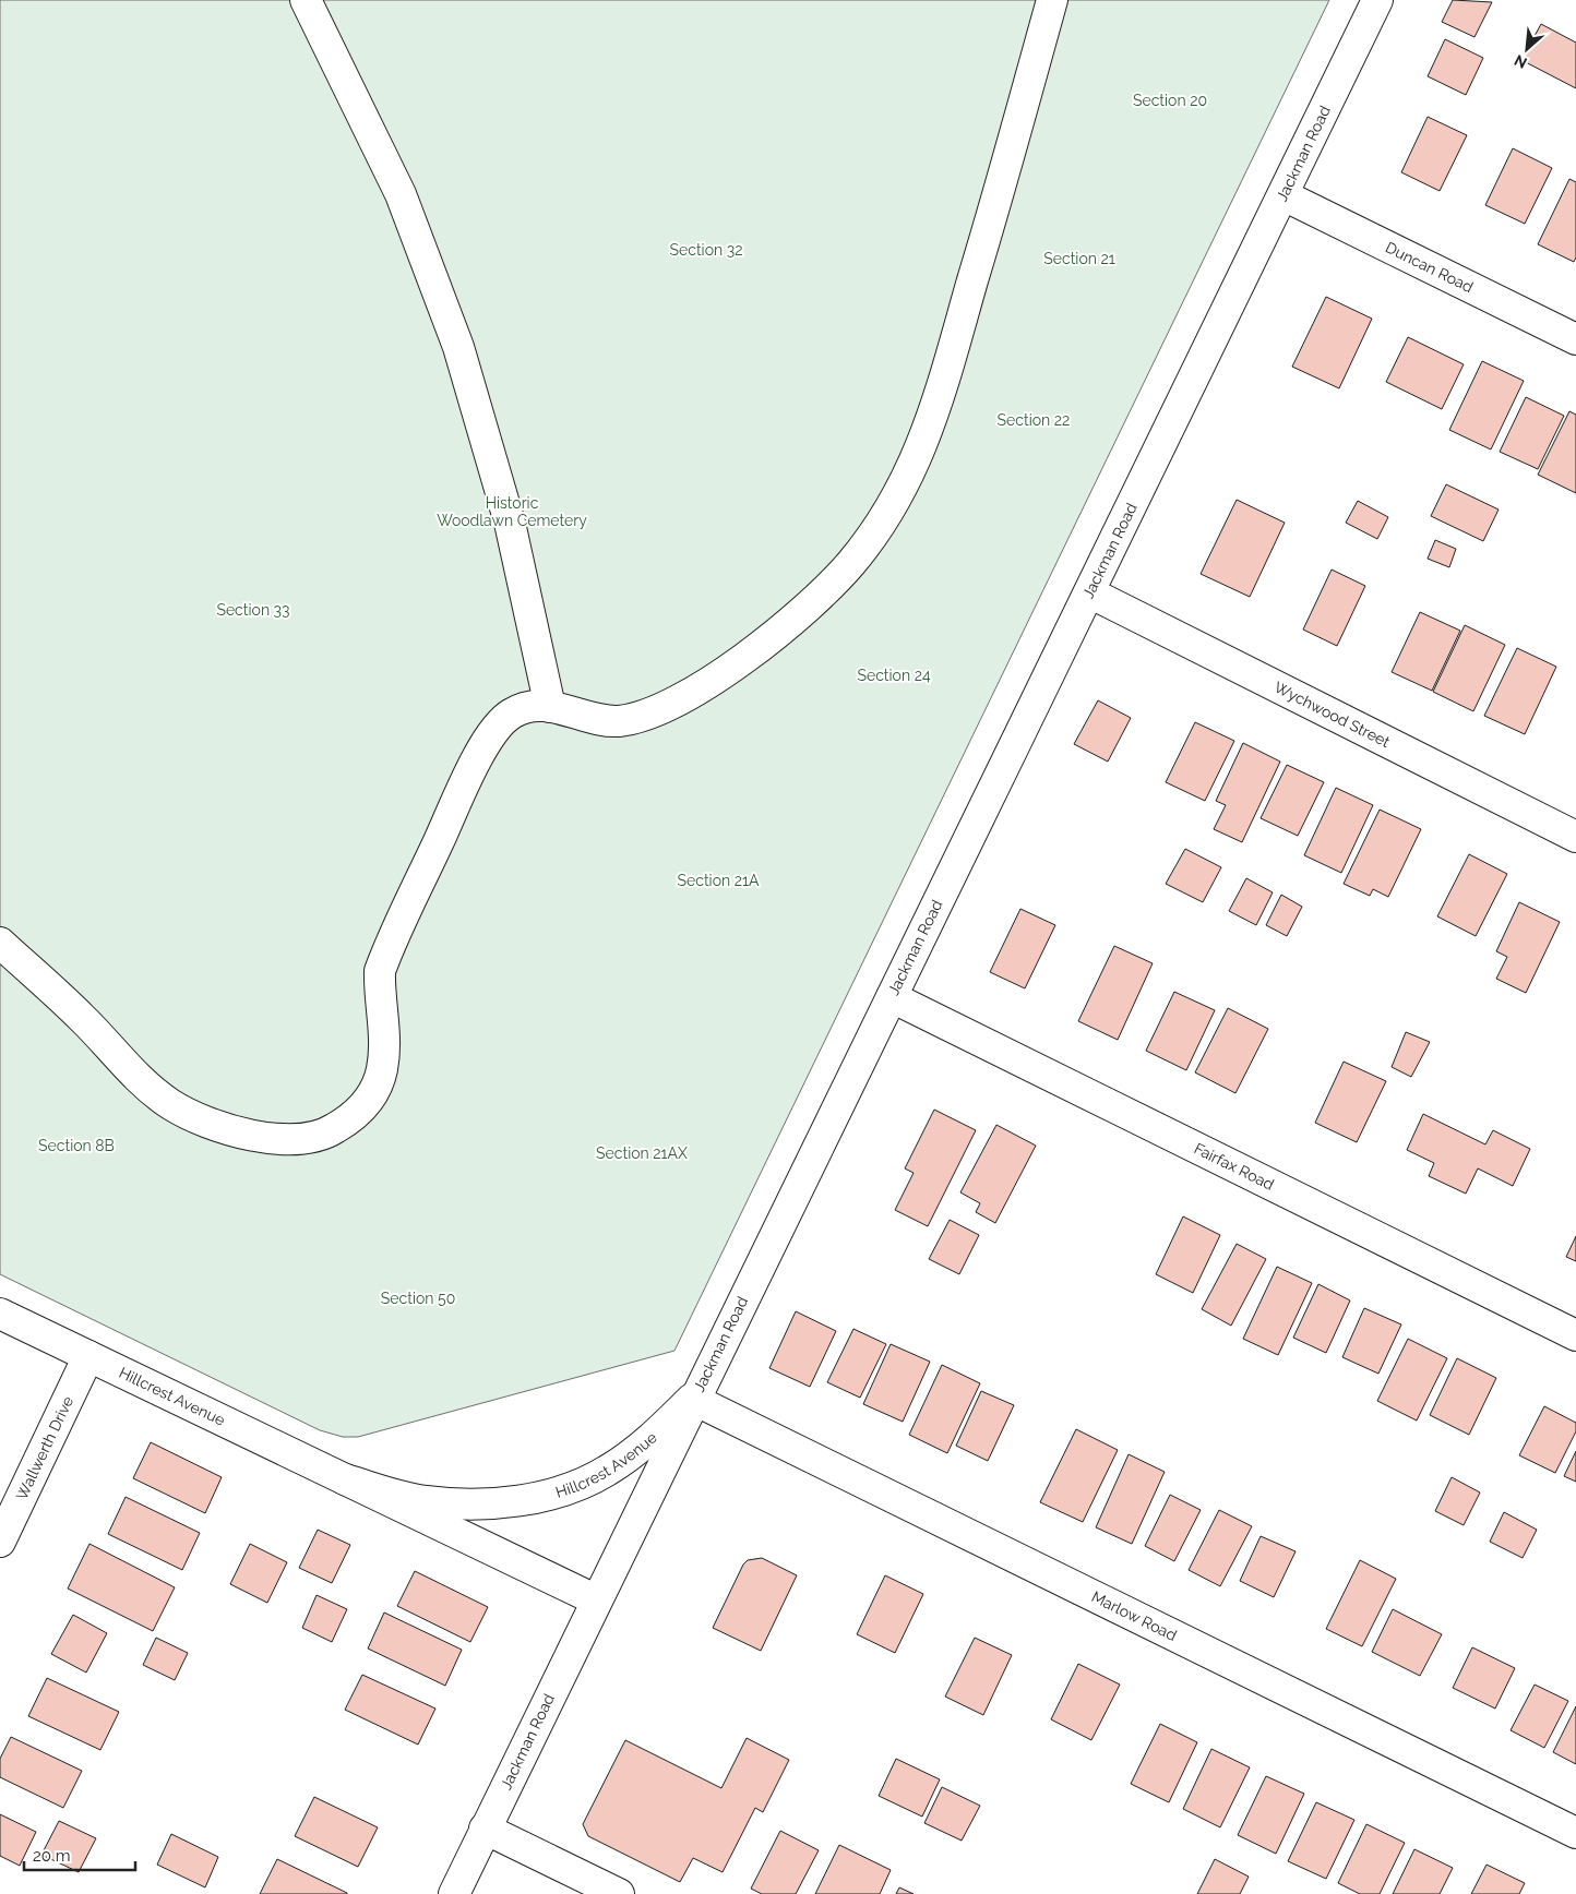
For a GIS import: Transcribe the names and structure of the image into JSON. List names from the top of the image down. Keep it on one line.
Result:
{"streets":{"street":["Jackman Road","Duncan Road","Wychwood Street","Fairfax Road","Hillcrest Avenue","Wallwerth Drive","Marlow Road"]},"crossings":[["Jackman Road","Duncan Road"],["Jackman Road","Wychwood Street"],["Jackman Road","Fairfax Road"],["Jackman Road","Hillcrest Avenue"],["Jackman Road","Marlow Road"],["Hillcrest Avenue","Wallwerth Drive"],["Hillcrest Avenue","Marlow Road"]],"parks":["Section 20","Section 32","Section 21","Section 22","Historic Woodlawn Cemetery","Section 33","Section 24","Section 21A","Section 8B","Section 21AX","Section 50"],"scale_bar":"20 m","north":"bottom left"}
